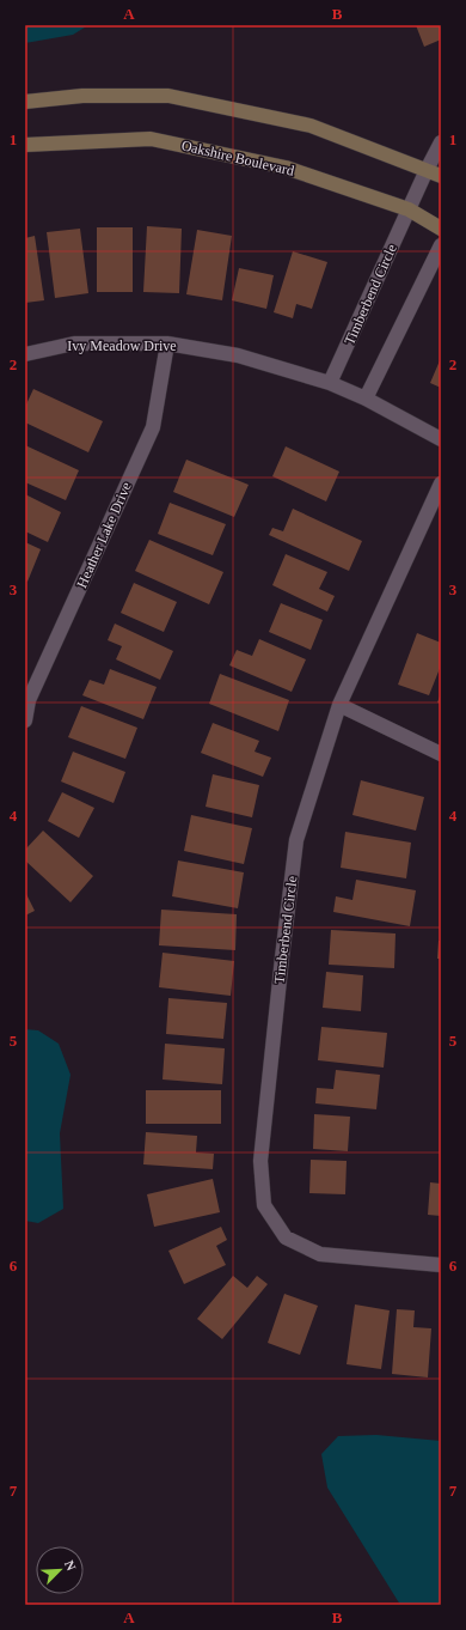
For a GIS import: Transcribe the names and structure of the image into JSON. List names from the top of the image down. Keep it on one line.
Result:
{"streets":{"street":["Oakshire Boulevard","Timberbend Circle","Ivy Meadow Drive","Heather Lake Drive"]},"crossings":[["Oakshire Boulevard","Timberbend Circle"],["Timberbend Circle","Ivy Meadow Drive"],["Ivy Meadow Drive","Heather Lake Drive"]],"north":"top right","grid":{"columns":["A","B"],"rows":["1","2","3","4","5","6","7"]}}
